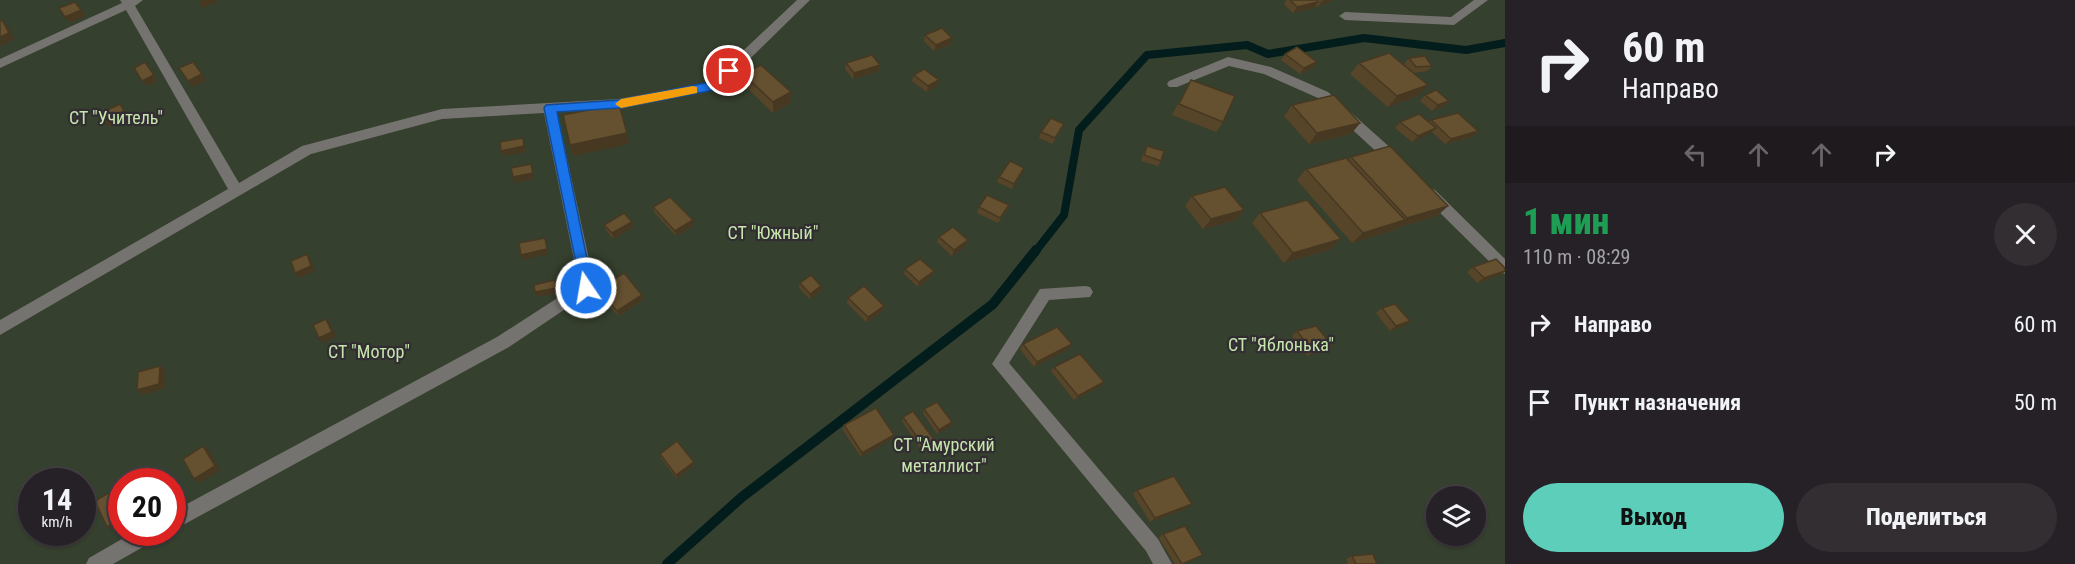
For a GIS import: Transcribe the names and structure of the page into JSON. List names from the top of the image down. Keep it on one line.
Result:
{"parks":["СТ \"Учитель\"","СТ \"Южный\"","СТ \"Яблонька\"","СТ \"Мотор\"","СТ \"Амурский металлист\""],"page":{"turn":["60 m","Направо"],"heading":["1 мин","110 m · 08:29"],"list":[{"name":"Направо","value":"60 m"},{"name":"Пункт назначения","value":"50 m"}],"speed":"14 km/h","limit":"20","buttons":["Выход","Поделиться"]}}
